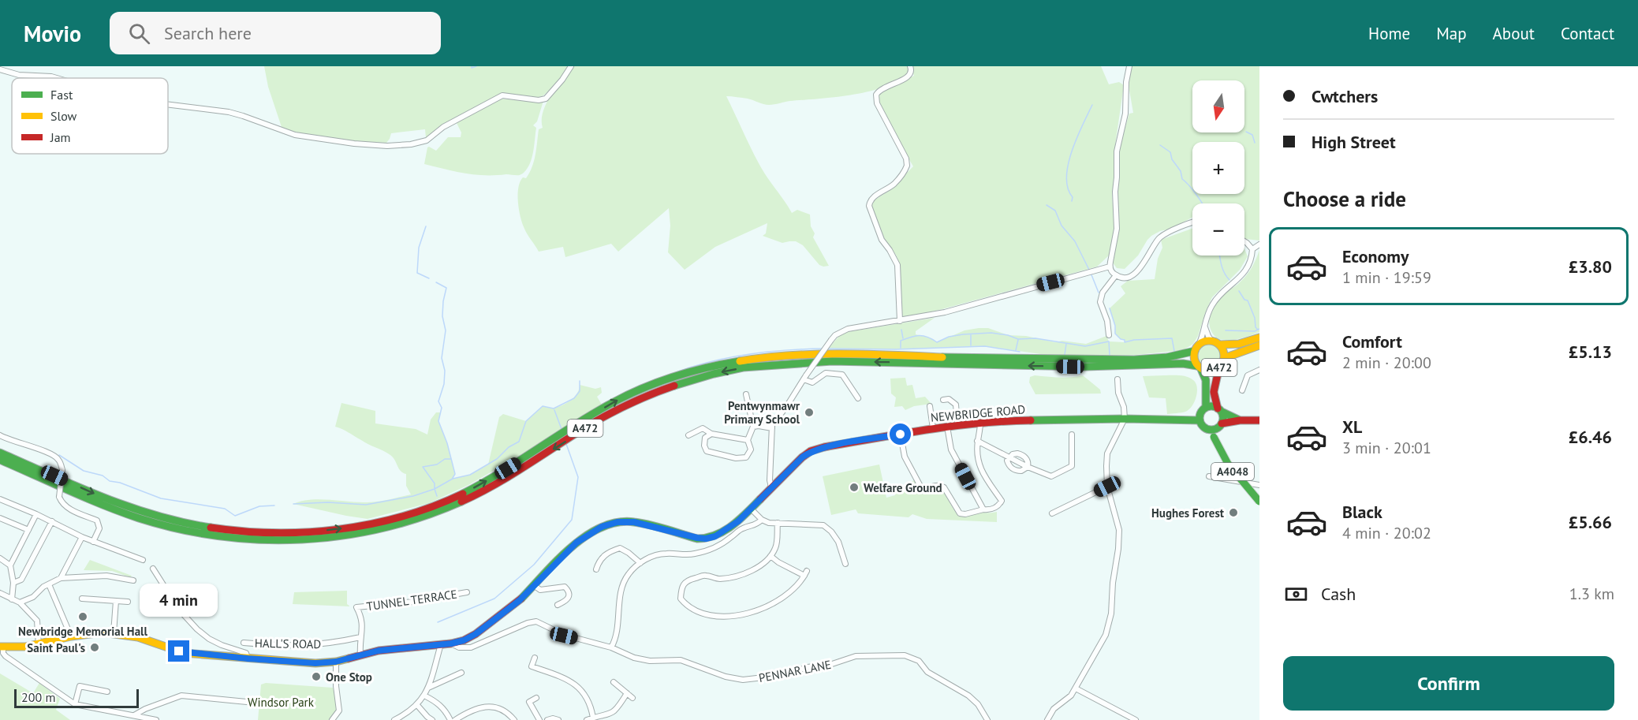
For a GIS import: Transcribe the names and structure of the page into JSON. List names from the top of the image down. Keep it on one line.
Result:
{"streets":{"main road":["A472","NEWBRIDGE ROAD","A4048"],"street":["TUNNEL TERRACE","HALL'S ROAD","PENNAR LANE"]},"crossings":[["NEWBRIDGE ROAD","A4048"],["NEWBRIDGE ROAD","PENNAR LANE"],["TUNNEL TERRACE","HALL'S ROAD"]],"parks":["Windsor Park"],"places":["Pentwynmawr Primary School","Welfare Ground","Hughes Forest","Newbridge Memorial Hall","Saint Paul's","One Stop"],"legend":["Fast","Slow","Jam"],"scale_bar":"200 m","north":"bottom","page":{"header":"Movio","search":"Search here","nav":["Home","Map","About","Contact"],"banner":["Cwtchers","High Street"],"map_buttons":["+","−"],"heading":"Choose a ride","list":[{"name":"Economy","note":"1 min · 19:59","value":"£3.80"},{"name":"Comfort","note":"2 min · 20:00","value":"£5.13"},{"name":"XL","note":"3 min · 20:01","value":"£6.46"},{"name":"Black","note":"4 min · 20:02","value":"£5.66"}],"pay":["Cash","1.3 km"],"bubble":"4 min","buttons":"Confirm","scale":"200 m"}}
